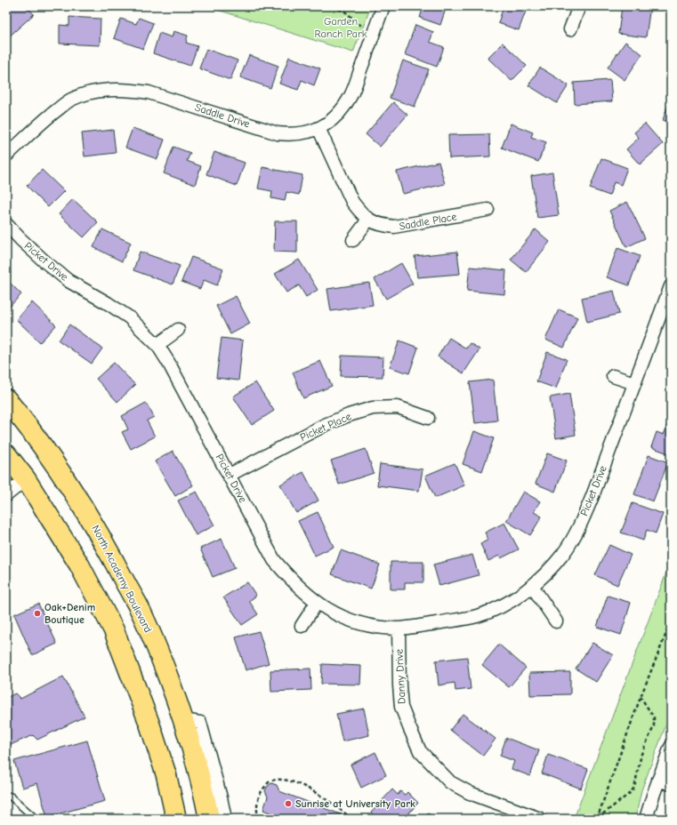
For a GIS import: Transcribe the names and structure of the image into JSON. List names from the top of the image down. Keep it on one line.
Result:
{"streets":{"highway":["North Academy Boulevard"],"street":["Saddle Drive","Saddle Place","Picket Drive","Picket Place","Danny Drive"]},"crossings":[["Saddle Drive","Saddle Place"],["Picket Drive","Picket Place"],["Picket Drive","Danny Drive"]],"parks":["Garden Ranch Park"],"places":["Oak+Denim Boutique","Sunrise at University Park"]}
